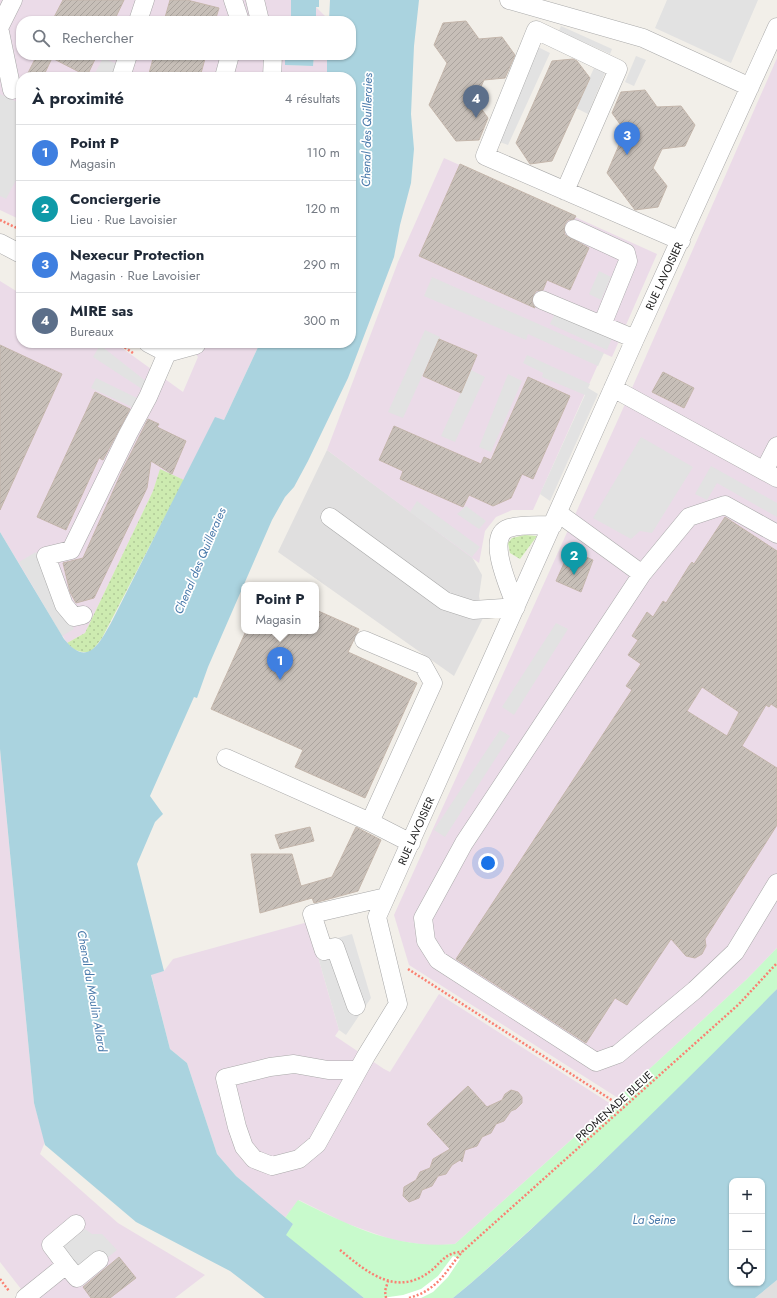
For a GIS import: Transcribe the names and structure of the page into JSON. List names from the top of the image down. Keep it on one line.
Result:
{"streets":{"street":["RUE LAVOISIER"],"path":["PROMENADE BLEUE"]},"water":["Chenal des Quilleraies","Chenal du Moulin Allard","La Seine"],"page":{"search":"Rechercher","heading":["À proximité","4 résultats"],"pins":["4","3","2","1"],"list":[{"mark":"1","name":"Point P","note":"Magasin","value":"110 m"},{"mark":"2","name":"Conciergerie","note":"Lieu · Rue Lavoisier","value":"120 m"},{"mark":"3","name":"Nexecur Protection","note":"Magasin · Rue Lavoisier","value":"290 m"},{"mark":"4","name":"MIRE sas","note":"Bureaux","value":"300 m"}],"popup":["Point P","Magasin"],"map_buttons":["+","−"]}}
